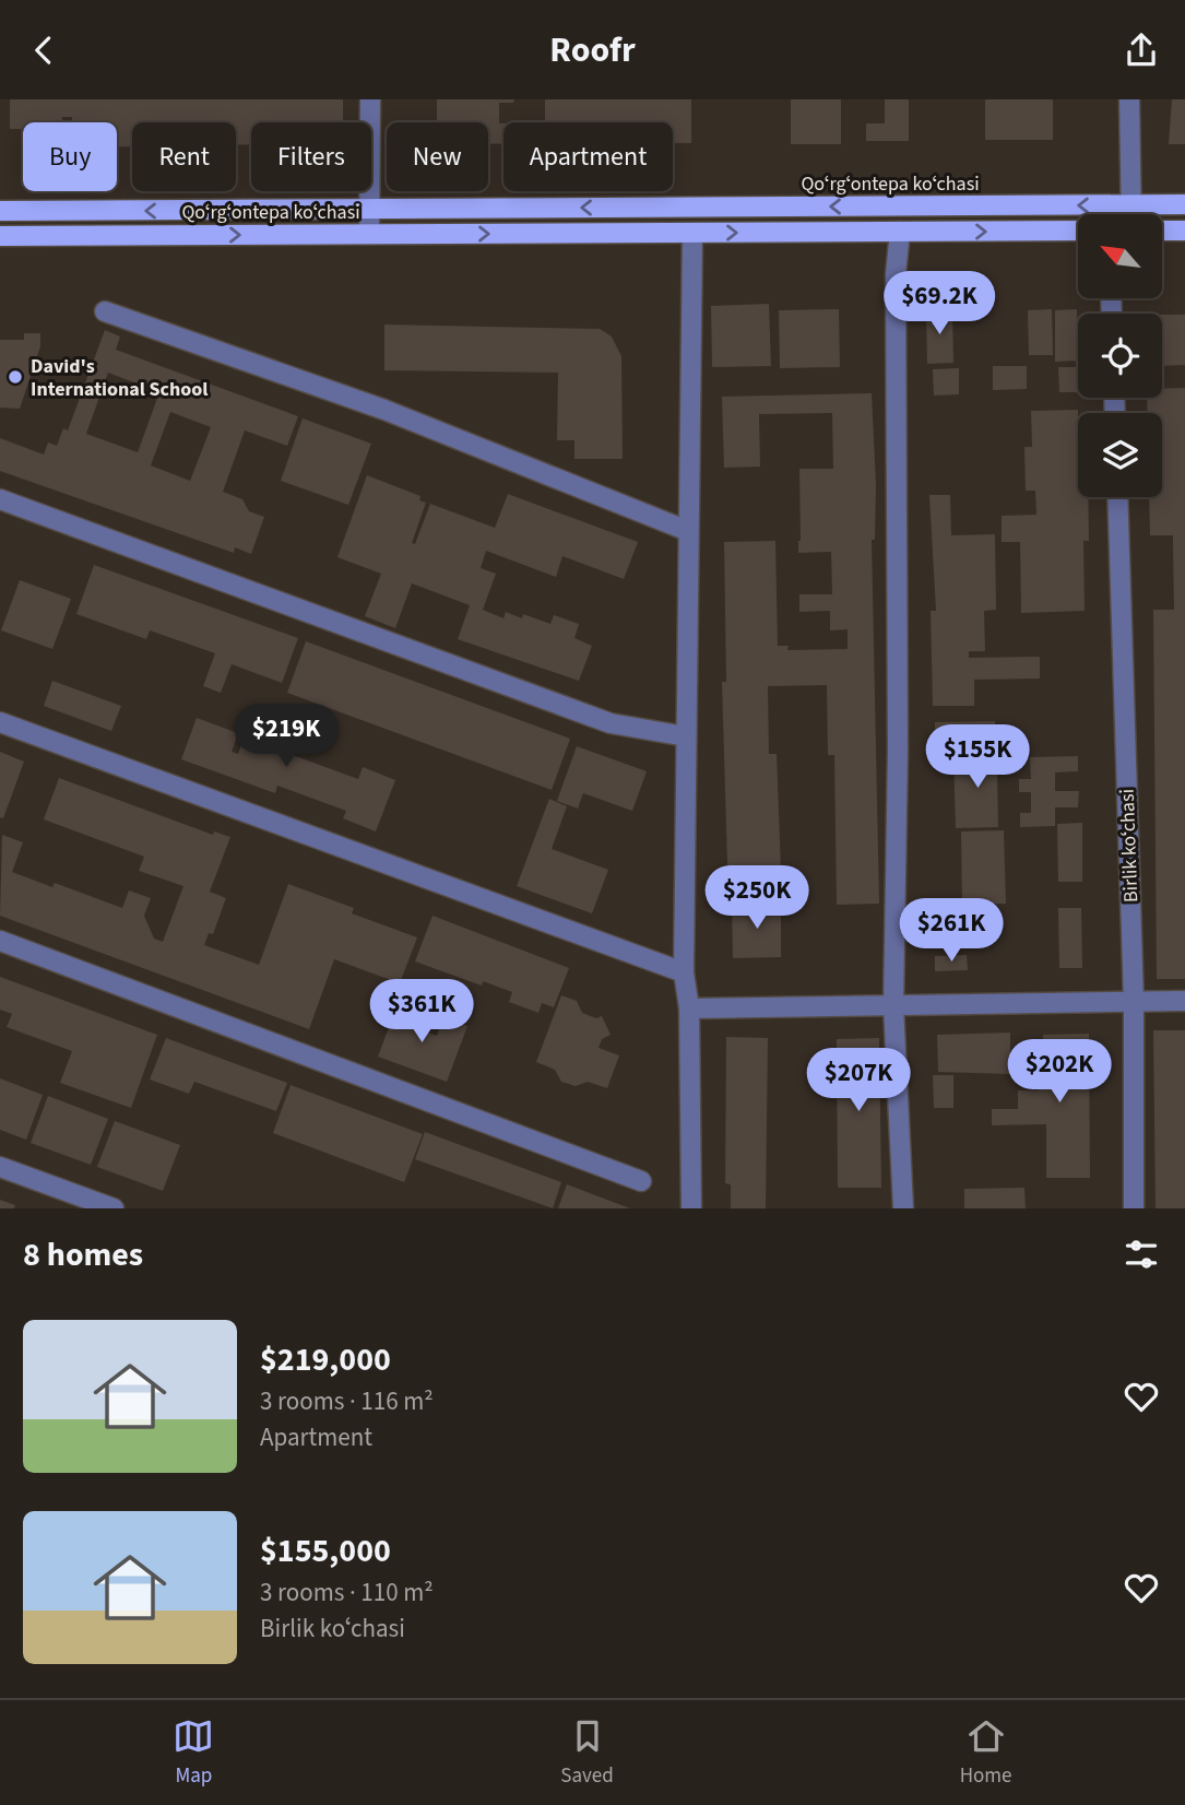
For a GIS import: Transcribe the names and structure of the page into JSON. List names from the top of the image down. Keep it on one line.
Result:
{"streets":{"main road":["Qoʻrgʻontepa koʻchasi"],"street":["Birlik koʻchasi"]},"places":["David's International School"],"north":"top left","page":{"header":"Roofr","chip":["Buy","Rent","Filters","New","Apartment"],"price":["$69.2K","$219K","$155K","$250K","$261K","$361K","$202K","$207K"],"heading":"8 homes","list":[{"name":"$219,000","note":"3 rooms · 116 m² · Apartment"},{"name":"$155,000","note":"3 rooms · 110 m² · Birlik koʻchasi"}],"tabs":["Map","Saved","Home"]}}
